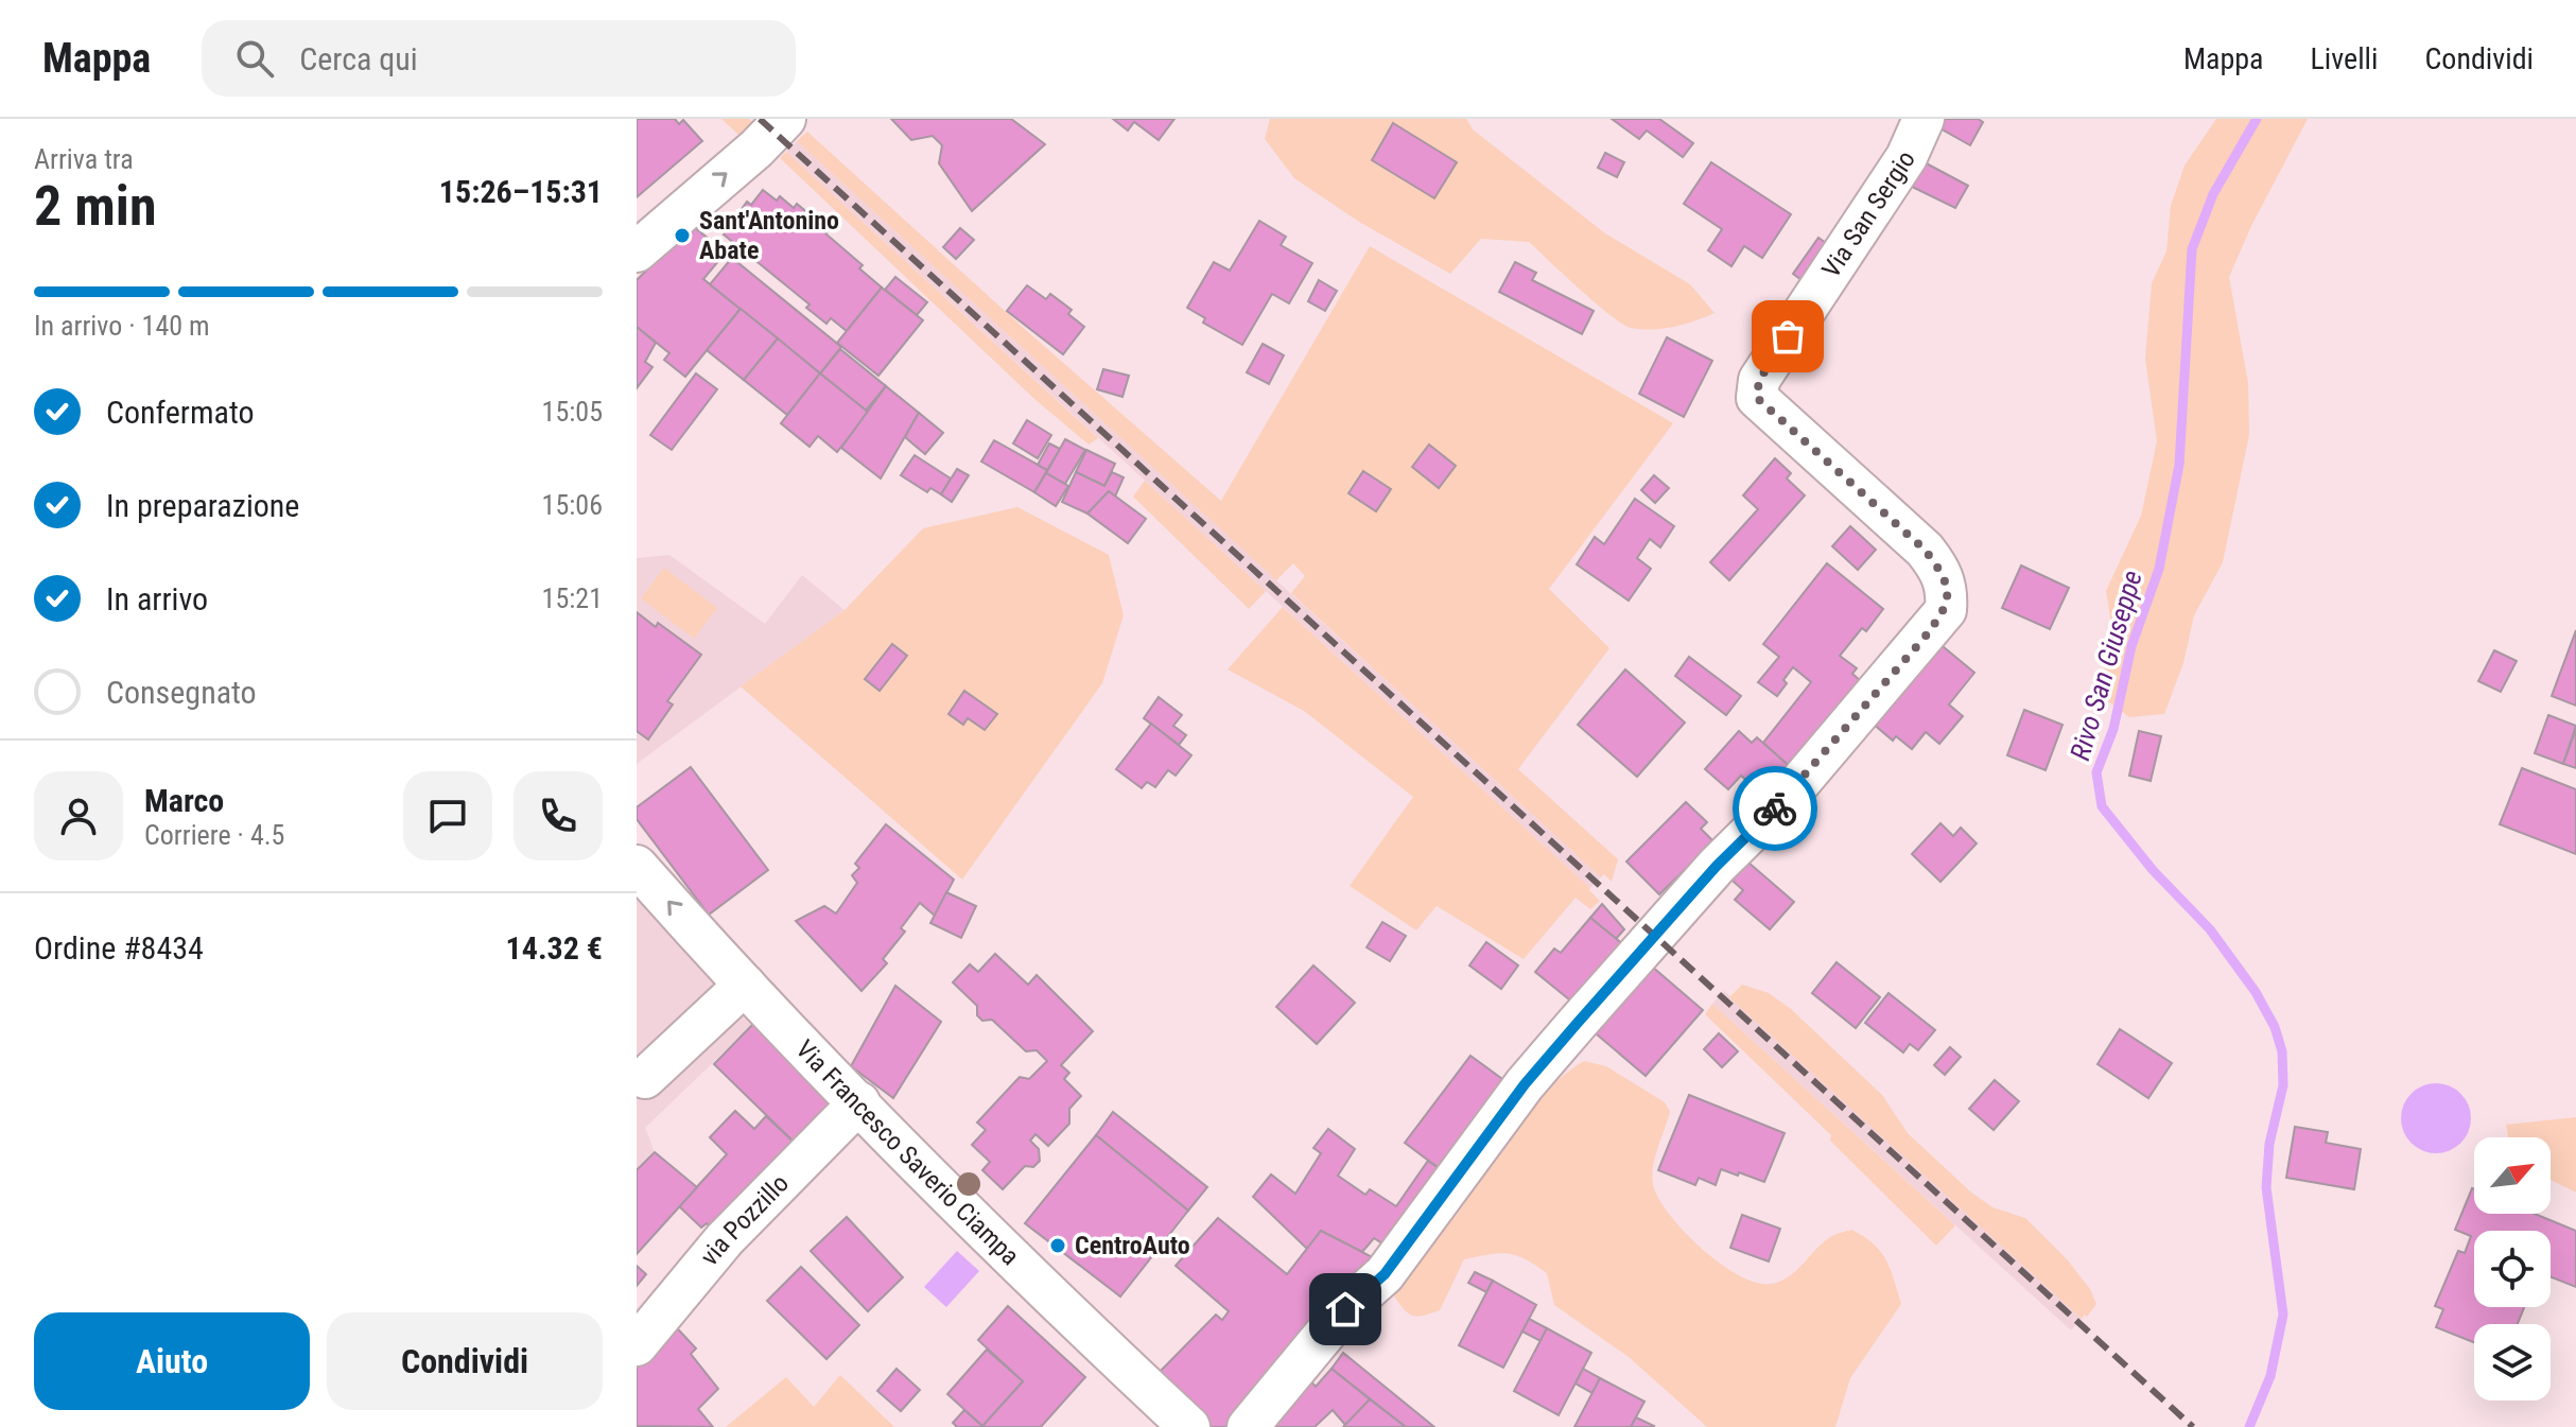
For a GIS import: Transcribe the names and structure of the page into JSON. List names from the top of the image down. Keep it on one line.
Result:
{"streets":{"street":["Via San Sergio","Via Francesco Saverio Ciampa","via Pozzillo"]},"crossings":[["Via Francesco Saverio Ciampa","via Pozzillo"]],"water":["Rivo San Giuseppe"],"places":["Sant'Antonino Abate","CentroAuto"],"north":"top right","page":{"header":"Mappa","search":"Cerca qui","nav":["Mappa","Livelli","Condividi"],"heading":["2 min","Arriva tra","15:26–15:31"],"panel":["Marco","Corriere · 4.5","Ordine #8434","14.32 €"],"bar":"In arrivo · 140 m","list":[["Confermato","15:05"],["In preparazione","15:06"],["In arrivo","15:21"],"Consegnato"],"buttons":["Aiuto","Condividi"]}}
